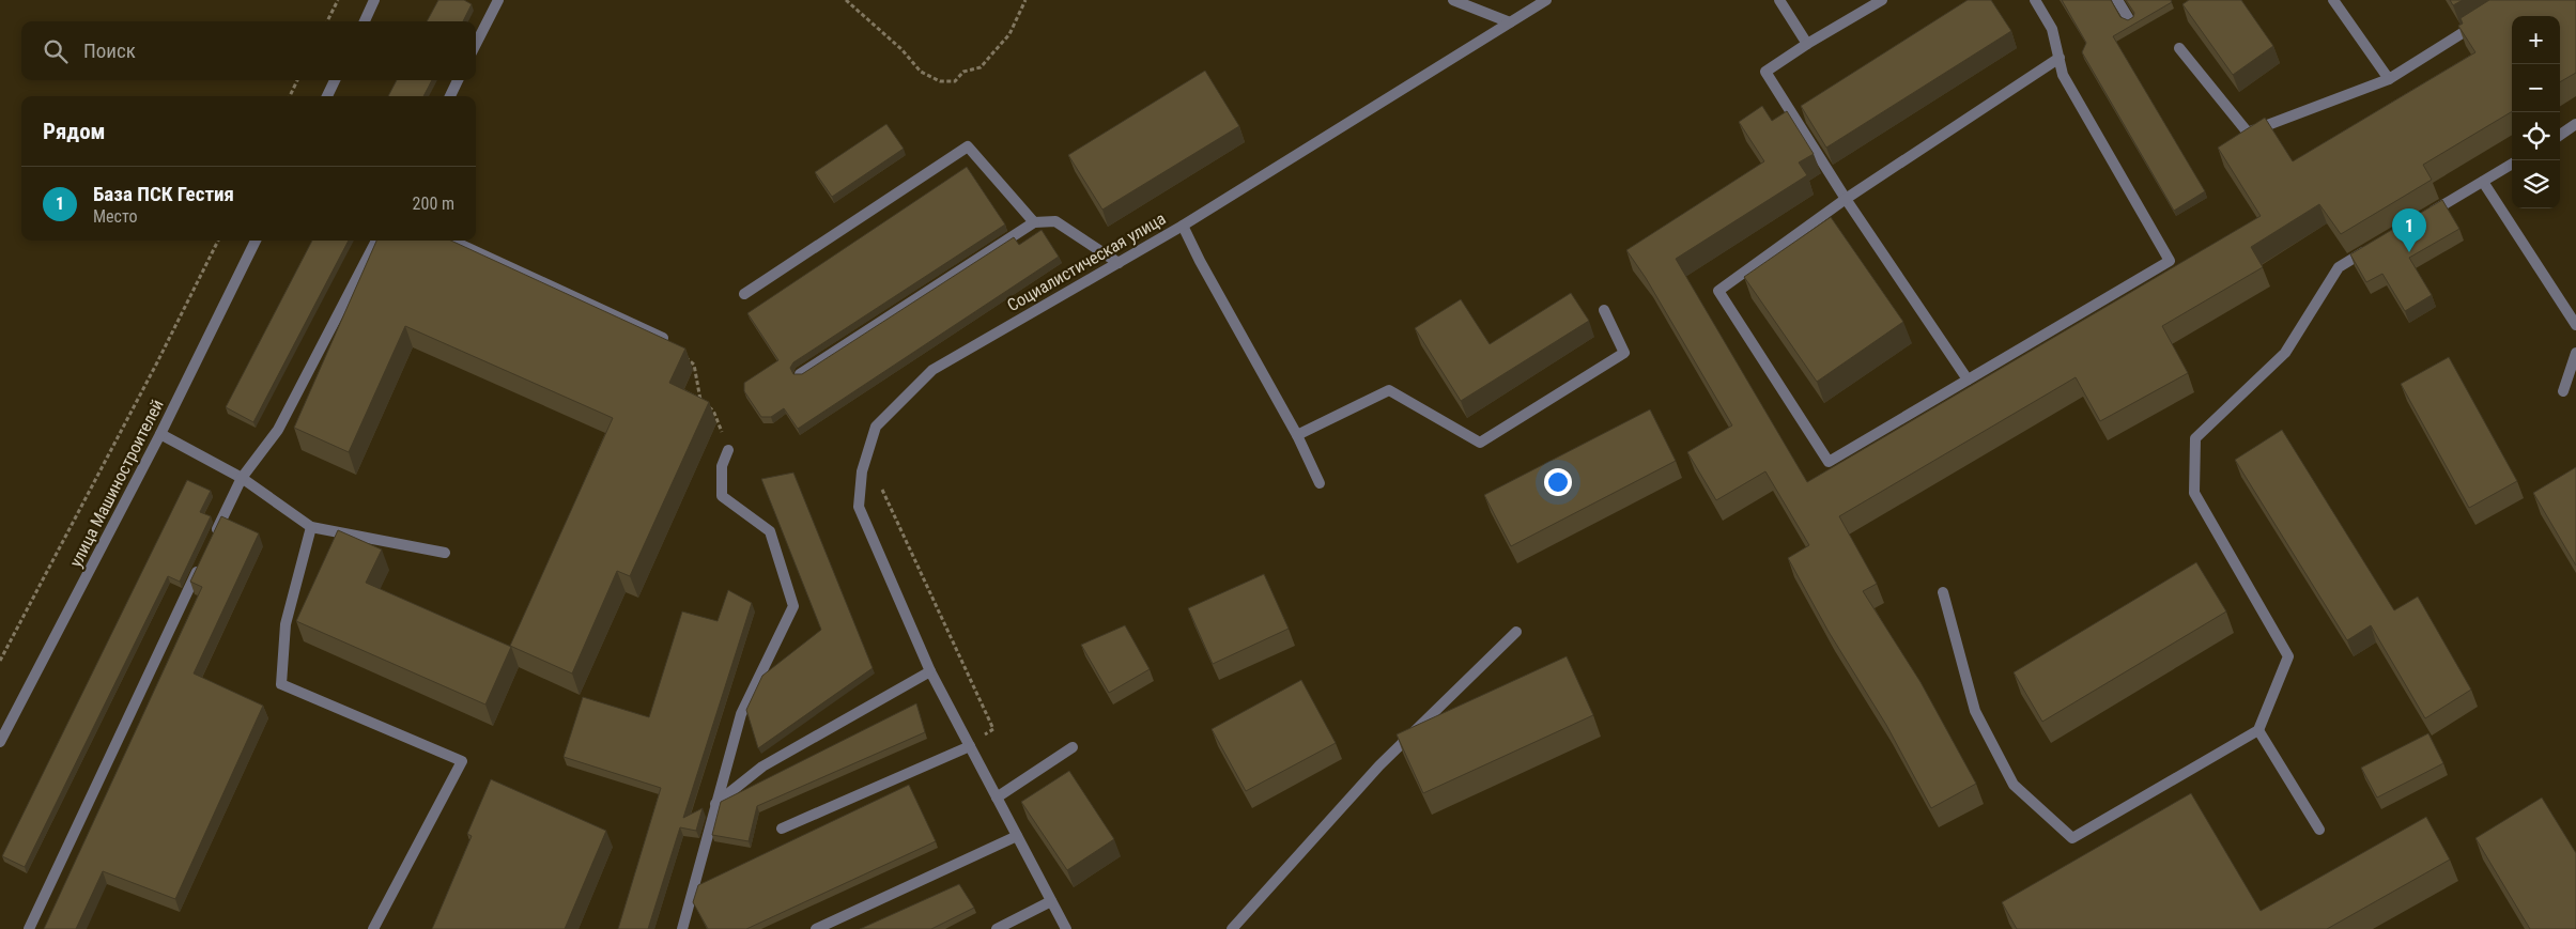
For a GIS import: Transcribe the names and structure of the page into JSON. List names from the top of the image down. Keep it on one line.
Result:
{"streets":{"street":["Социалистическая улица","улица Машиностроителей"]},"page":{"map_buttons":["+","−"],"search":"Поиск","heading":"Рядом","list":[{"mark":"1","name":"База ПСК Гестия","note":"Место","value":"200 m"}],"pins":"1"}}
